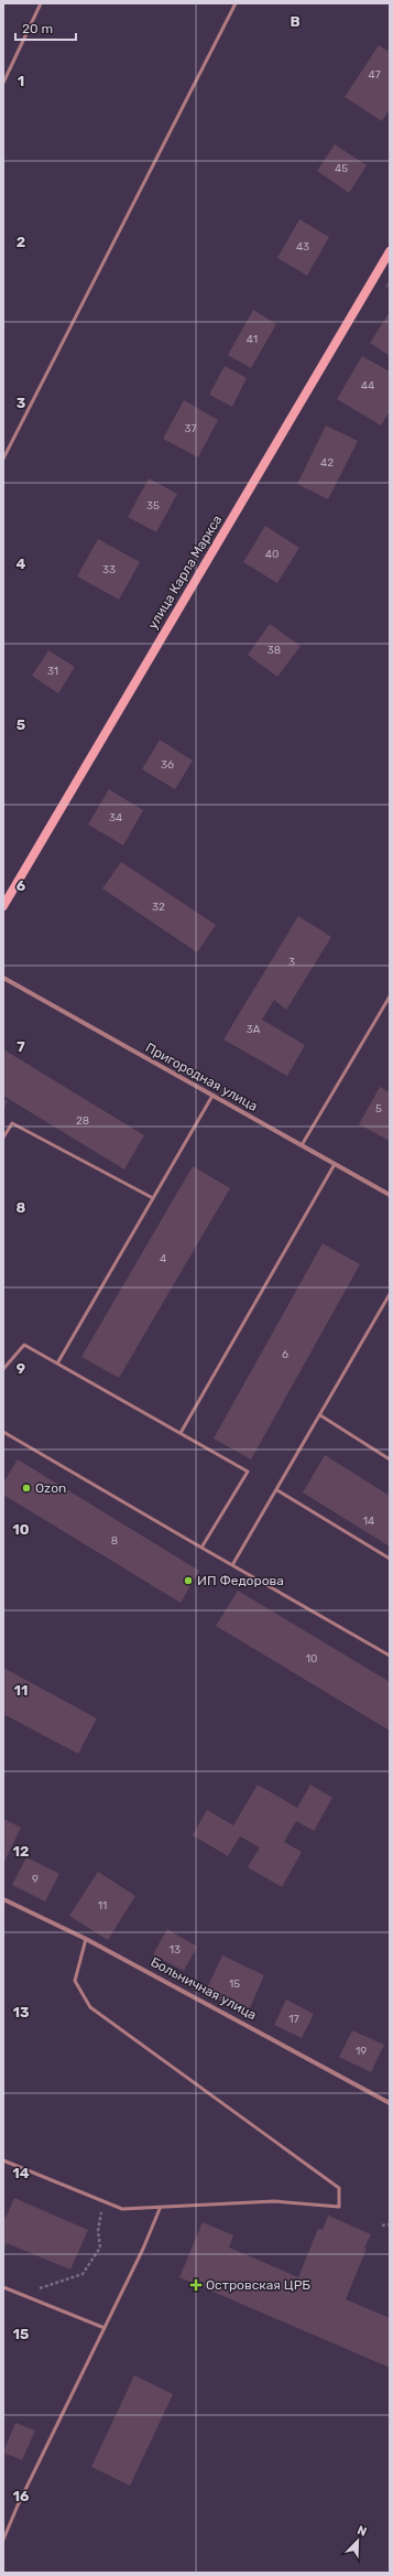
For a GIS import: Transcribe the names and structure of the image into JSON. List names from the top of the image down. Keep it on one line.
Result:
{"streets":{"main road":["улица Карла Маркса"],"street":["Пригородная улица","Больничная улица"]},"places":{"other":["Ozon","ИП Федорова"],"health":["Островская ЦРБ"]},"house_numbers":["47","45","43","41","44","37","42","35","40","33","38","31","36","34","32","3","3А","5","28","4","6","14","8","10","9","11","13","15","17","19"],"scale_bar":"20 m","north":"top right","grid":{"columns":["B"],"rows":["1","2","3","4","5","6","7","8","9","10","11","12","13","14","15","16"]}}
